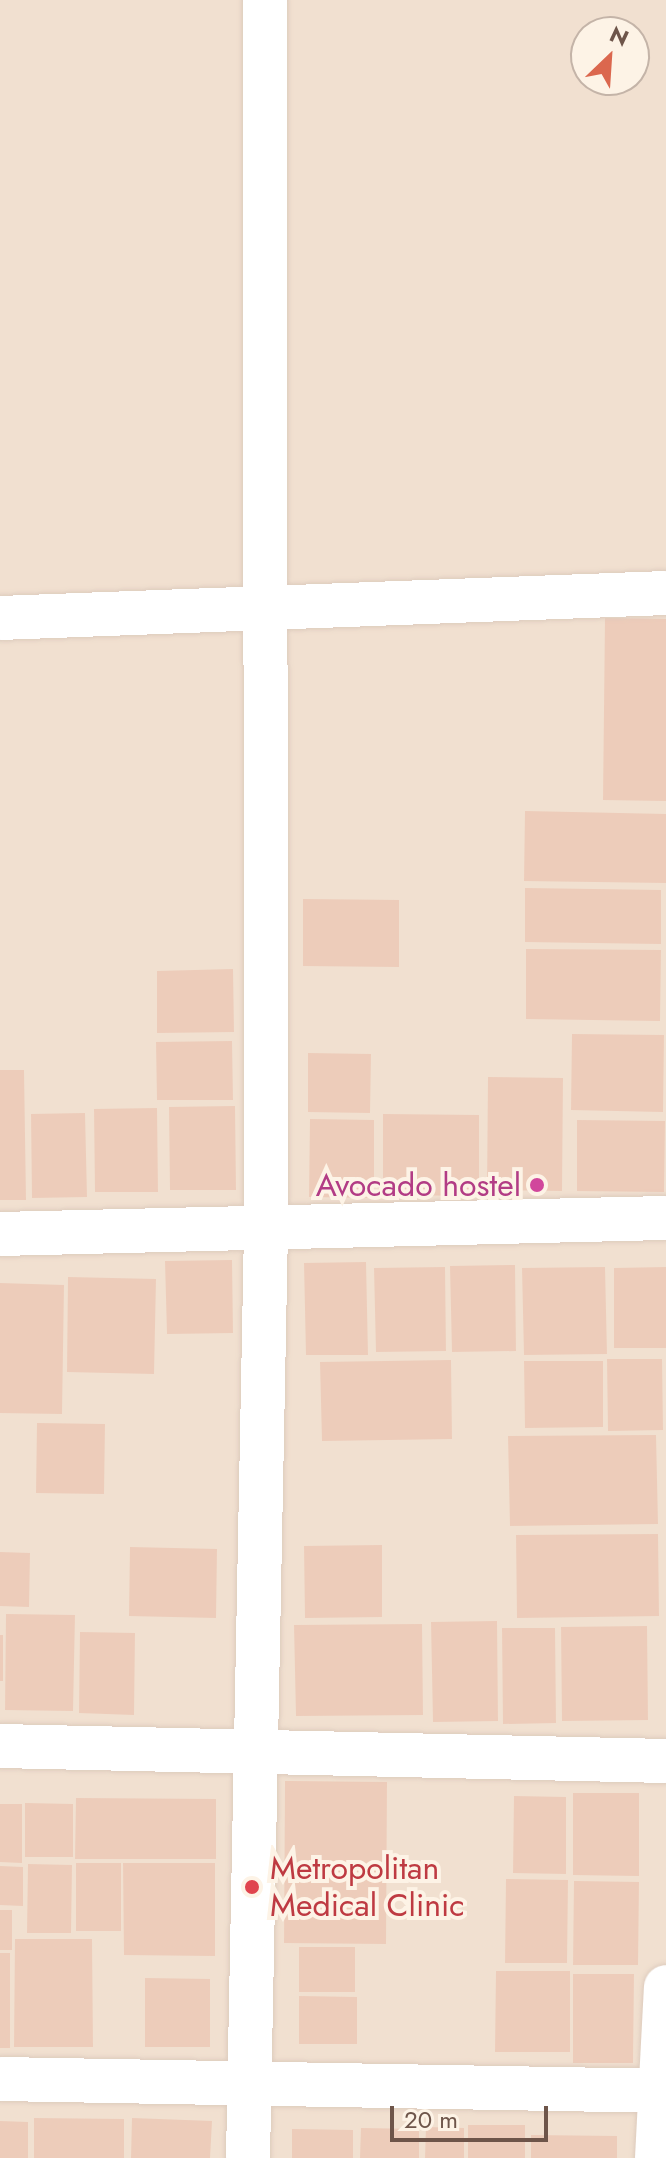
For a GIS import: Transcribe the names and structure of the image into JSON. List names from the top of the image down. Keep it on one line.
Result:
{"places":["Avocado hostel","Metropolitan Medical Clinic"],"scale_bar":"20 m","north":"top right"}
